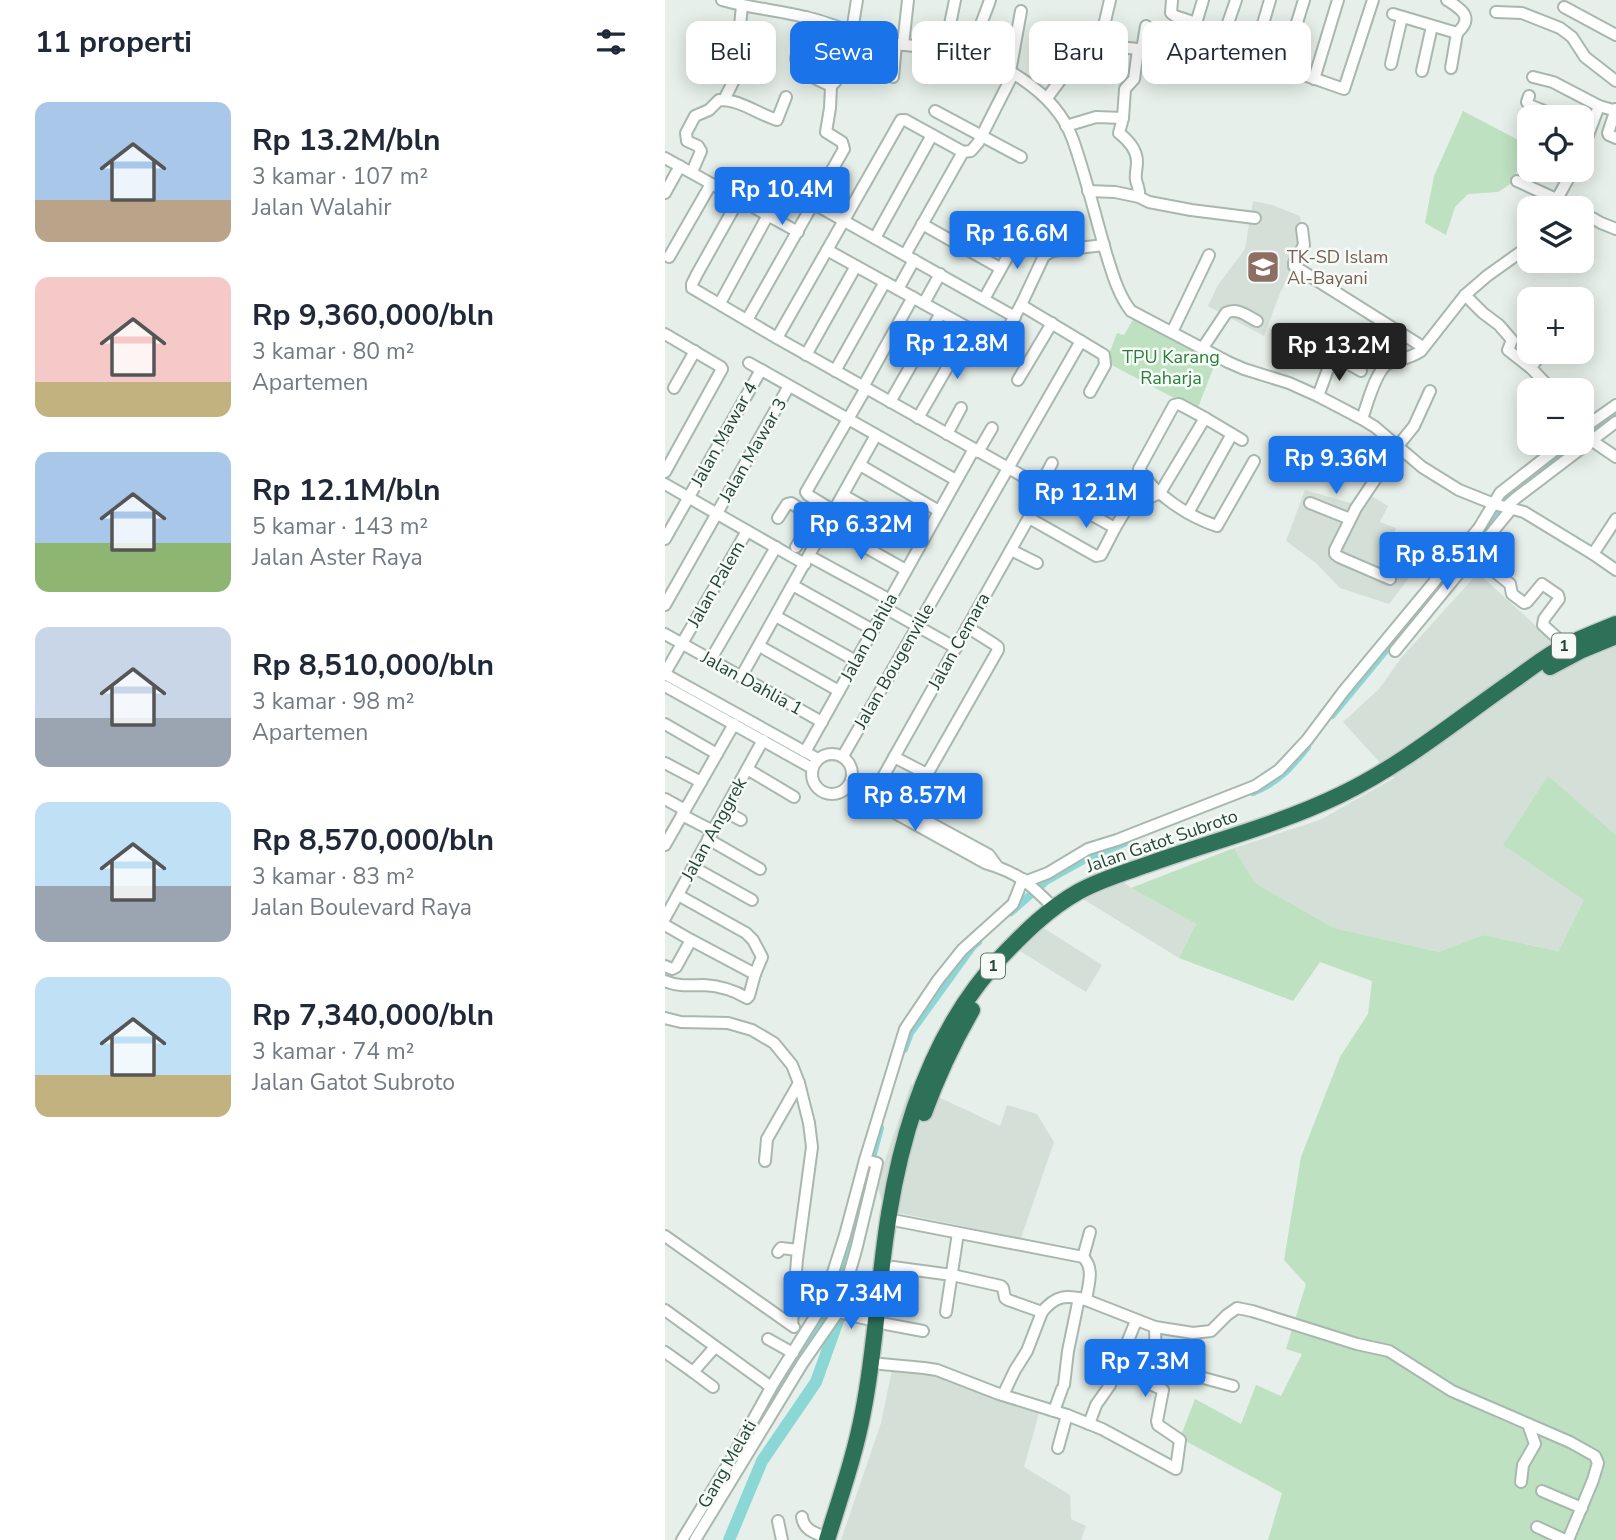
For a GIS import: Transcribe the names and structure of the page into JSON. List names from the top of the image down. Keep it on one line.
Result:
{"streets":{"highway":["1","Jalan Gatot Subroto"],"street":["Jalan Mawar 4","Jalan Mawar 3","Jalan Palem","Jalan Dahlia","Jalan Cemara","Jalan Bougenville","Jalan Dahlia 1","Jalan Anggrek","Gang Melati"]},"crossings":[["Jalan Palem","Jalan Dahlia 1"],["Jalan Dahlia","Jalan Dahlia 1"],["1","Jalan Gatot Subroto"]],"parks":["TPU Karang Raharja"],"places":{"school or university":["TK-SD Islam Al-Bayani"]},"page":{"heading":"11 properti","chip":["Beli","Sewa","Filter","Baru","Apartemen"],"list":[{"name":"Rp 13.2M/bln","note":"3 kamar · 107 m² · Jalan Walahir"},{"name":"Rp 9,360,000/bln","note":"3 kamar · 80 m² · Apartemen"},{"name":"Rp 12.1M/bln","note":"5 kamar · 143 m² · Jalan Aster Raya"},{"name":"Rp 8,510,000/bln","note":"3 kamar · 98 m² · Apartemen"},{"name":"Rp 8,570,000/bln","note":"3 kamar · 83 m² · Jalan Boulevard Raya"},{"name":"Rp 7,340,000/bln","note":"3 kamar · 74 m² · Jalan Gatot Subroto"}],"map_buttons":["+","−"],"price":["Rp 10.4M","Rp 16.6M","Rp 12.8M","Rp 13.2M","Rp 9.36M","Rp 12.1M","Rp 6.32M","Rp 8.51M","Rp 8.57M","Rp 7.34M","Rp 7.3M"]}}
